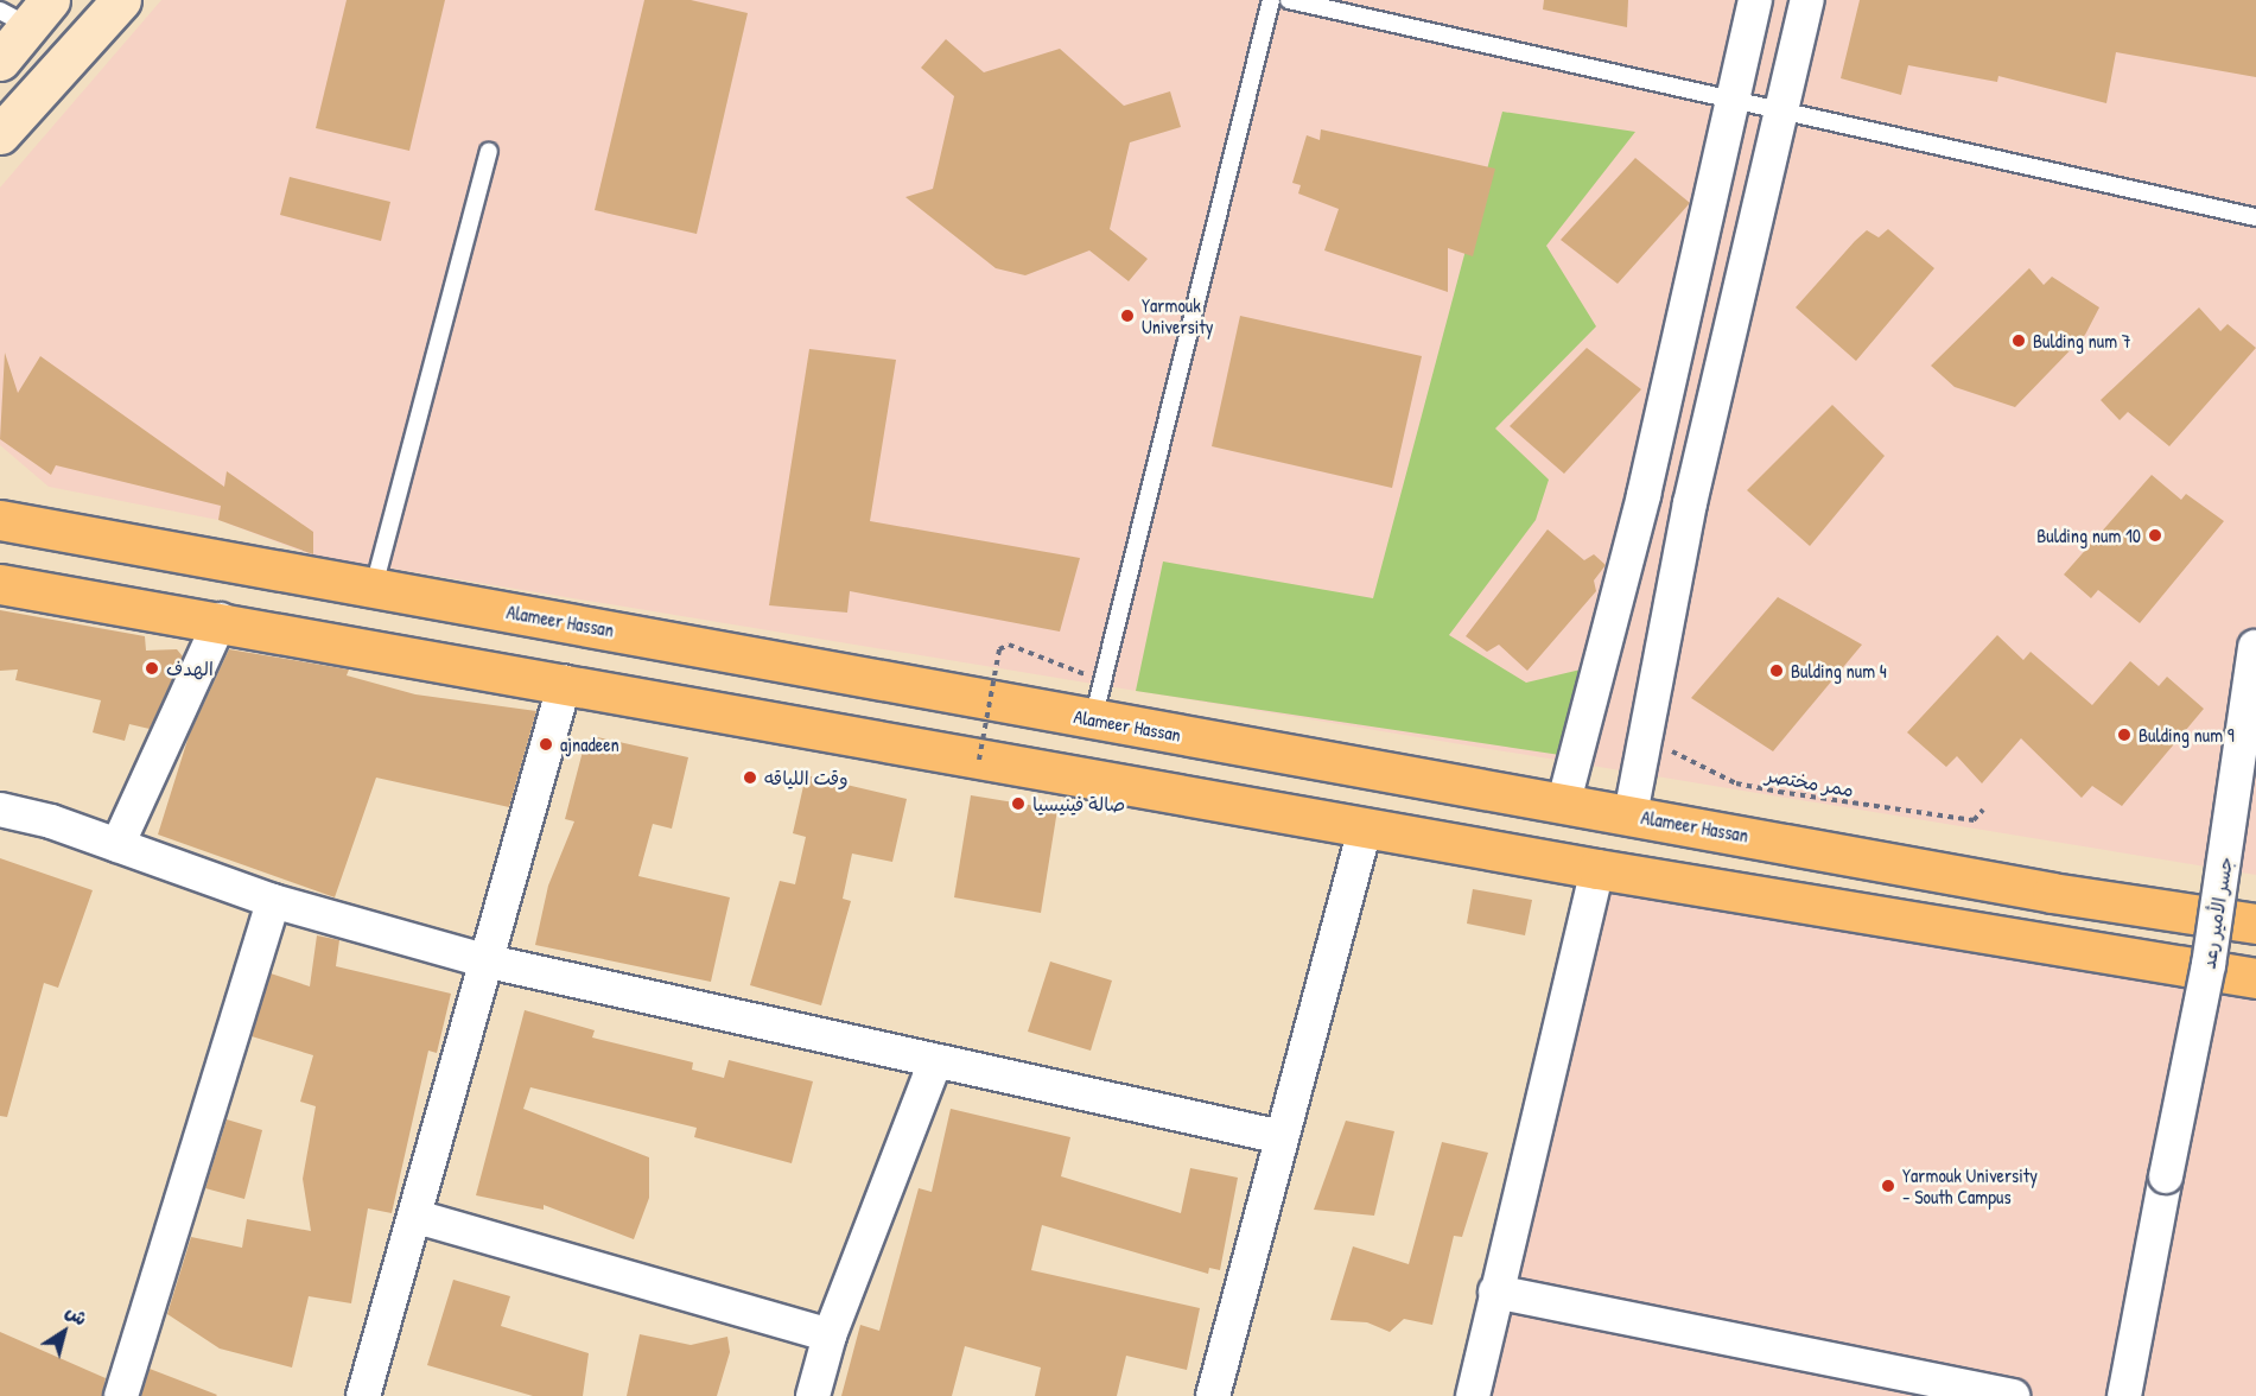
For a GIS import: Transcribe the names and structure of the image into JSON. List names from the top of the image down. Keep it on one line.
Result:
{"streets":{"main road":["Alameer Hassan"],"street":["جسر الأمير رعد"],"path":["ممر مختصر"]},"places":["Yarmouk University","Bulding num 7","Bulding num 10","الهدف","Bulding num 4","Bulding num 9","ajnadeen","وقت اللياقه","صالة فينيسيا","Yarmouk University - South Campus"],"north":"top right"}
